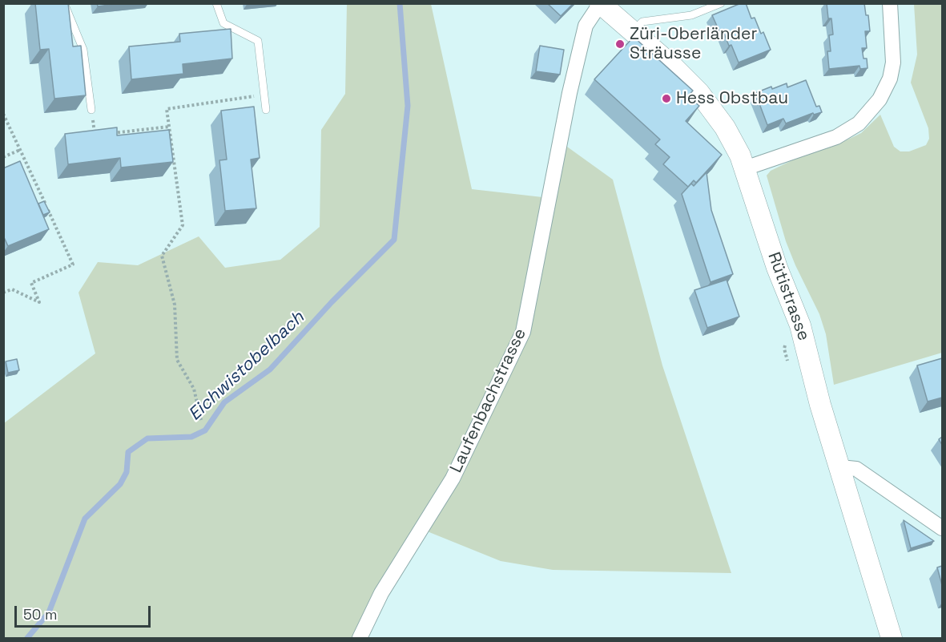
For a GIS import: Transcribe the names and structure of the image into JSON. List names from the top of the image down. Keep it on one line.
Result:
{"streets":{"main road":["Rütistrasse"],"street":["Laufenbachstrasse"]},"crossings":[["Rütistrasse","Laufenbachstrasse"]],"water":["Eichwistobelbach"],"places":["Züri-Oberländer Sträusse","Hess Obstbau"],"scale_bar":"50 m"}
